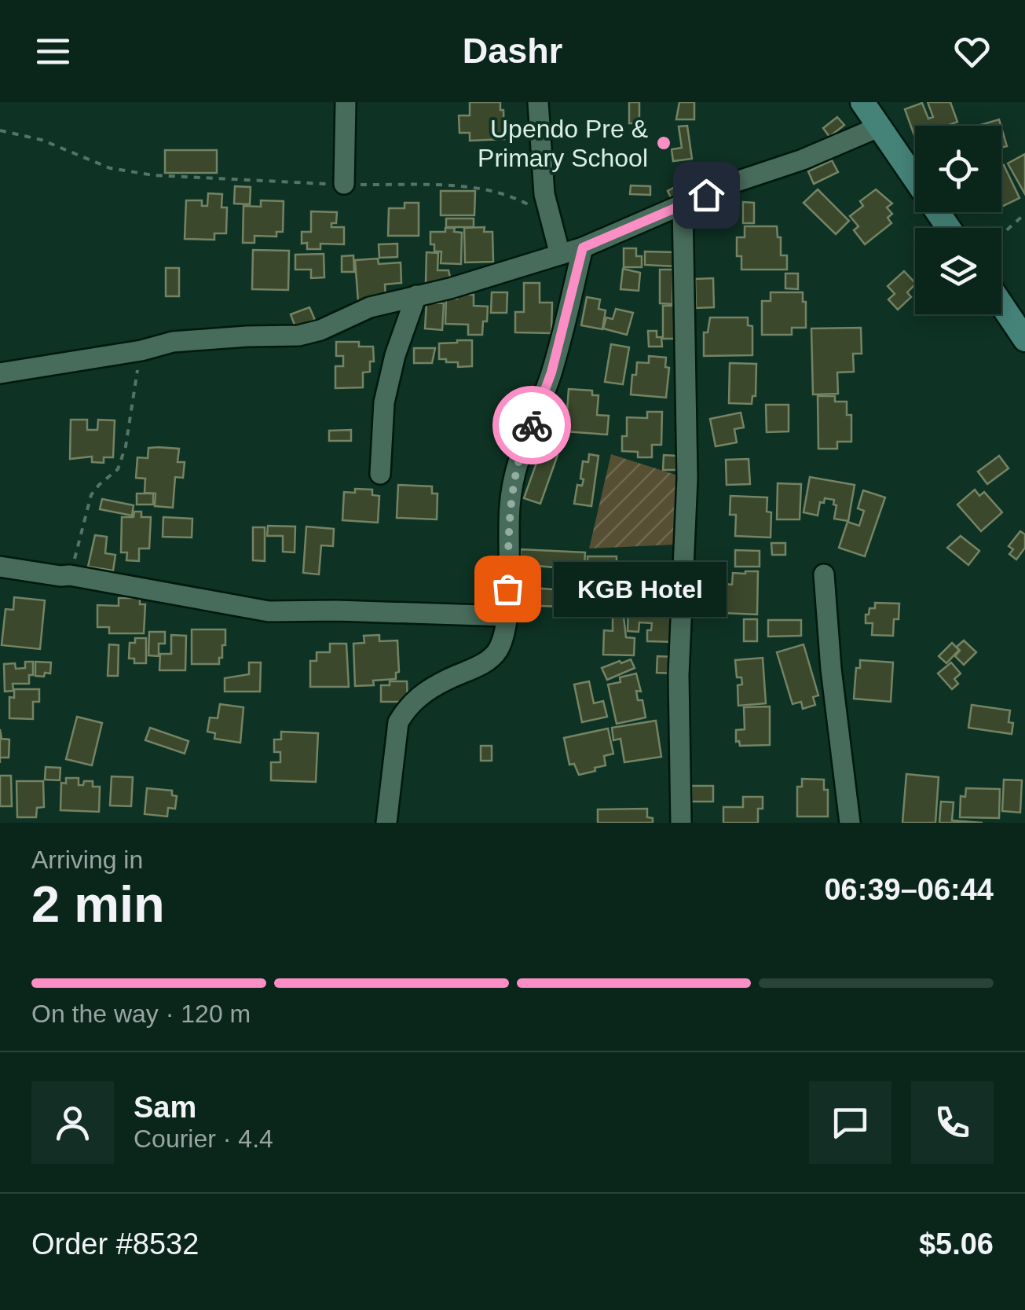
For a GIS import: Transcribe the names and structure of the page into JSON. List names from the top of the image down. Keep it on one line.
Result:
{"places":["Upendo Pre & Primary School","KGB Hotel"],"page":{"header":"Dashr","bubble":"KGB Hotel","heading":["2 min","Arriving in","06:39–06:44"],"panel":["Sam","Courier · 4.4","Order #8532","$5.06"],"bar":"On the way · 120 m"}}
